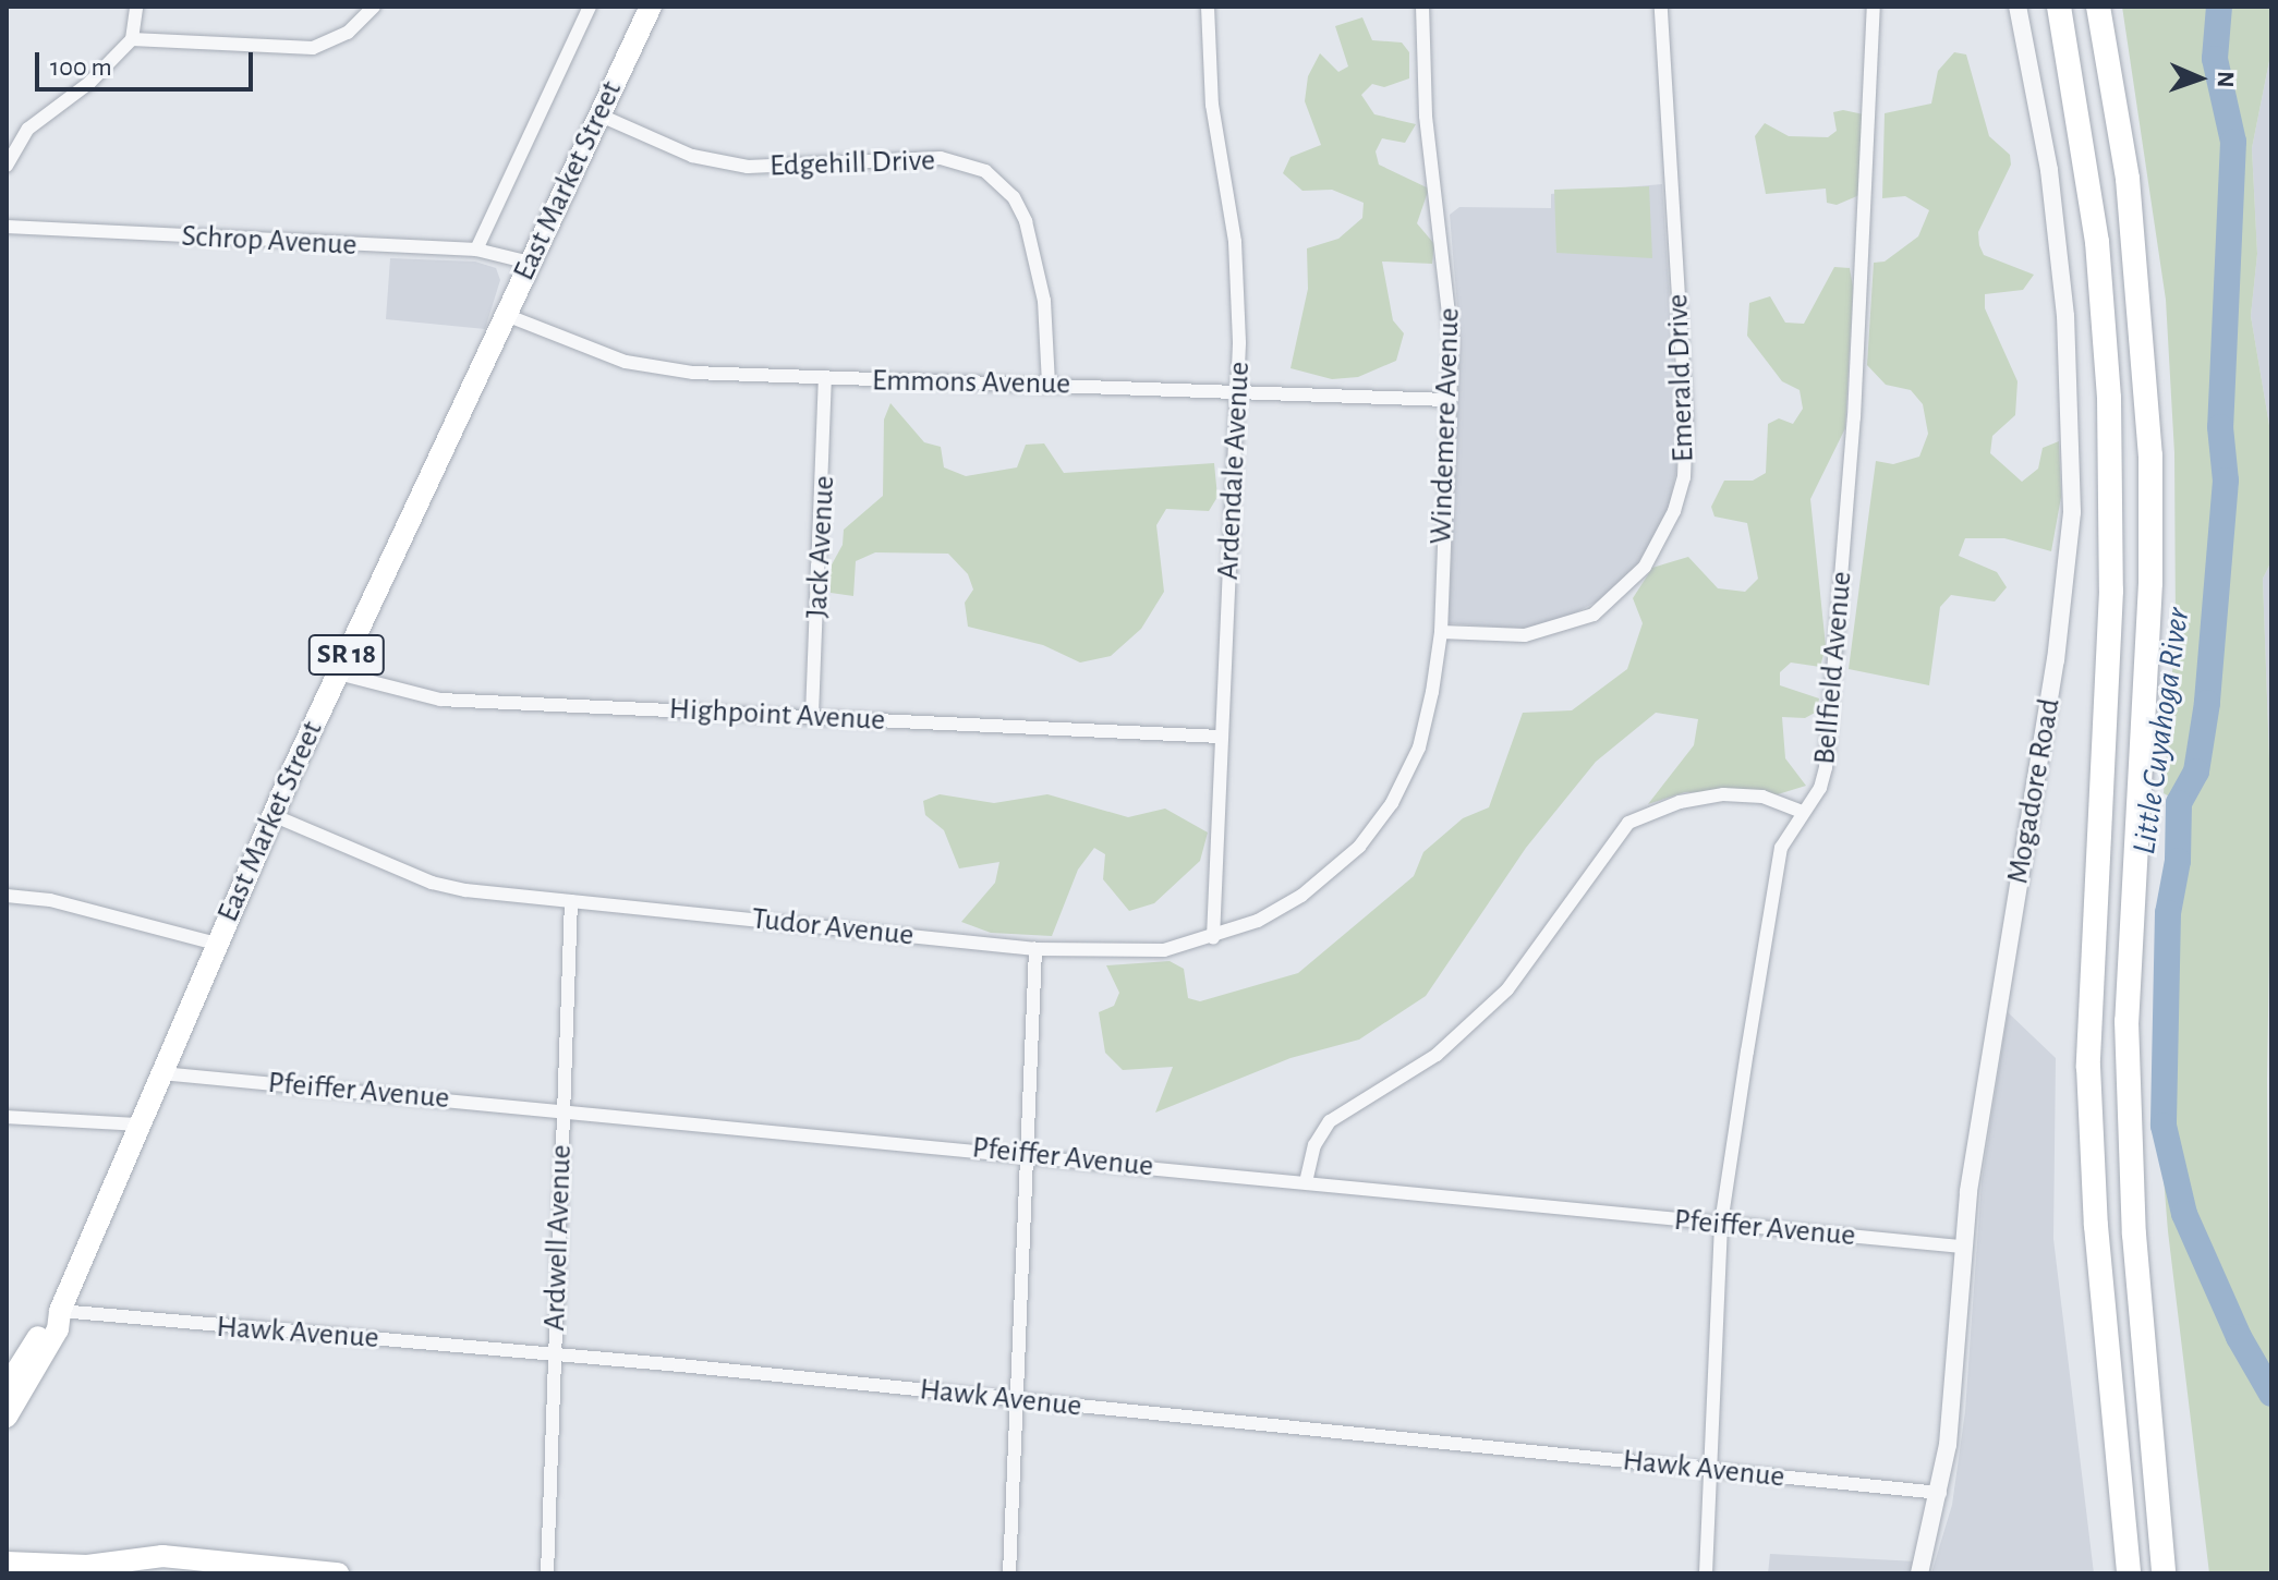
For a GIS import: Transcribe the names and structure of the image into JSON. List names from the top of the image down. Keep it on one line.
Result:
{"streets":{"main road":["East Market Street","SR 18"],"street":["Edgehill Drive","Schrop Avenue","Emerald Drive","Emmons Avenue","Windemere Avenue","Ardendale Avenue","Jack Avenue","Bellfield Avenue","Highpoint Avenue","Mogadore Road","Tudor Avenue","Pfeiffer Avenue","Ardwell Avenue","Hawk Avenue"]},"crossings":[["Edgehill Drive","East Market Street"],["Edgehill Drive","Emmons Avenue"],["East Market Street","Schrop Avenue"],["East Market Street","Emmons Avenue"],["East Market Street","Highpoint Avenue"],["East Market Street","Tudor Avenue"],["East Market Street","Pfeiffer Avenue"],["East Market Street","Hawk Avenue"],["Emerald Drive","Windemere Avenue"],["Emmons Avenue","Windemere Avenue"],["Emmons Avenue","Ardendale Avenue"],["Emmons Avenue","Jack Avenue"],["Windemere Avenue","Tudor Avenue"],["Ardendale Avenue","Highpoint Avenue"],["Ardendale Avenue","Tudor Avenue"],["Jack Avenue","Highpoint Avenue"],["Bellfield Avenue","Pfeiffer Avenue"],["Bellfield Avenue","Hawk Avenue"],["Mogadore Road","Pfeiffer Avenue"],["Mogadore Road","Hawk Avenue"],["Tudor Avenue","Ardwell Avenue"],["Pfeiffer Avenue","Ardwell Avenue"],["Ardwell Avenue","Hawk Avenue"]],"water":["Little Cuyahoga River"],"scale_bar":"100 m","north":"right"}
